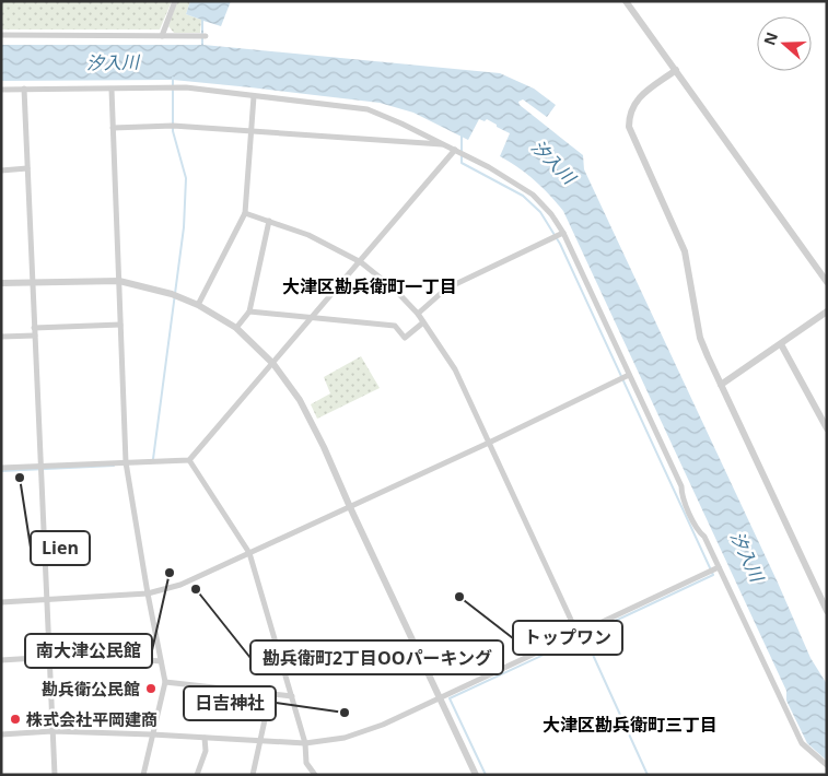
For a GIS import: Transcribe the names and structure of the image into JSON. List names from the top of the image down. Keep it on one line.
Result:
{"districts":["大津区勘兵衛町一丁目","大津区勘兵衛町三丁目"],"water":["汐入川"],"places":["Lien","南大津公民館","勘兵衛町2丁目OOパーキング","トップワン","勘兵衛公民館","日吉神社","株式会社平岡建商"],"north":"left"}
